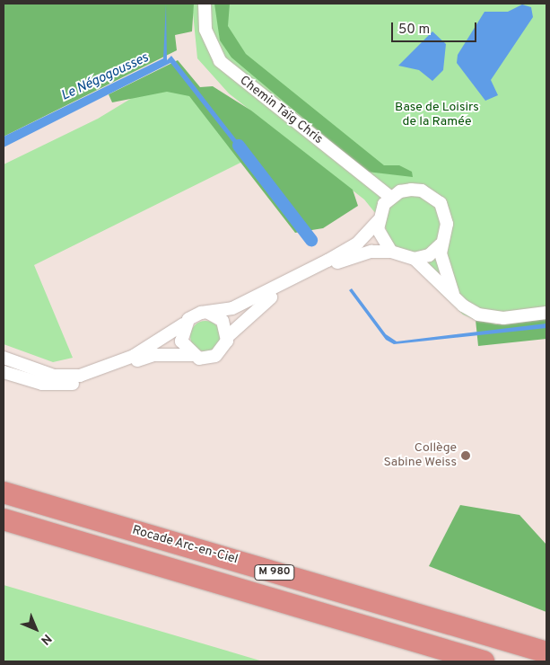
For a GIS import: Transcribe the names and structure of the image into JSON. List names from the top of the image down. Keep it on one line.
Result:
{"streets":{"highway":["Rocade Arc-en-Ciel","M 980"],"street":["Chemin Taïg Chris"]},"water":["Le Négogousses"],"parks":["Base de Loisirs de la Ramée"],"places":["Collège Sabine Weiss"],"scale_bar":"50 m","north":"bottom right"}
